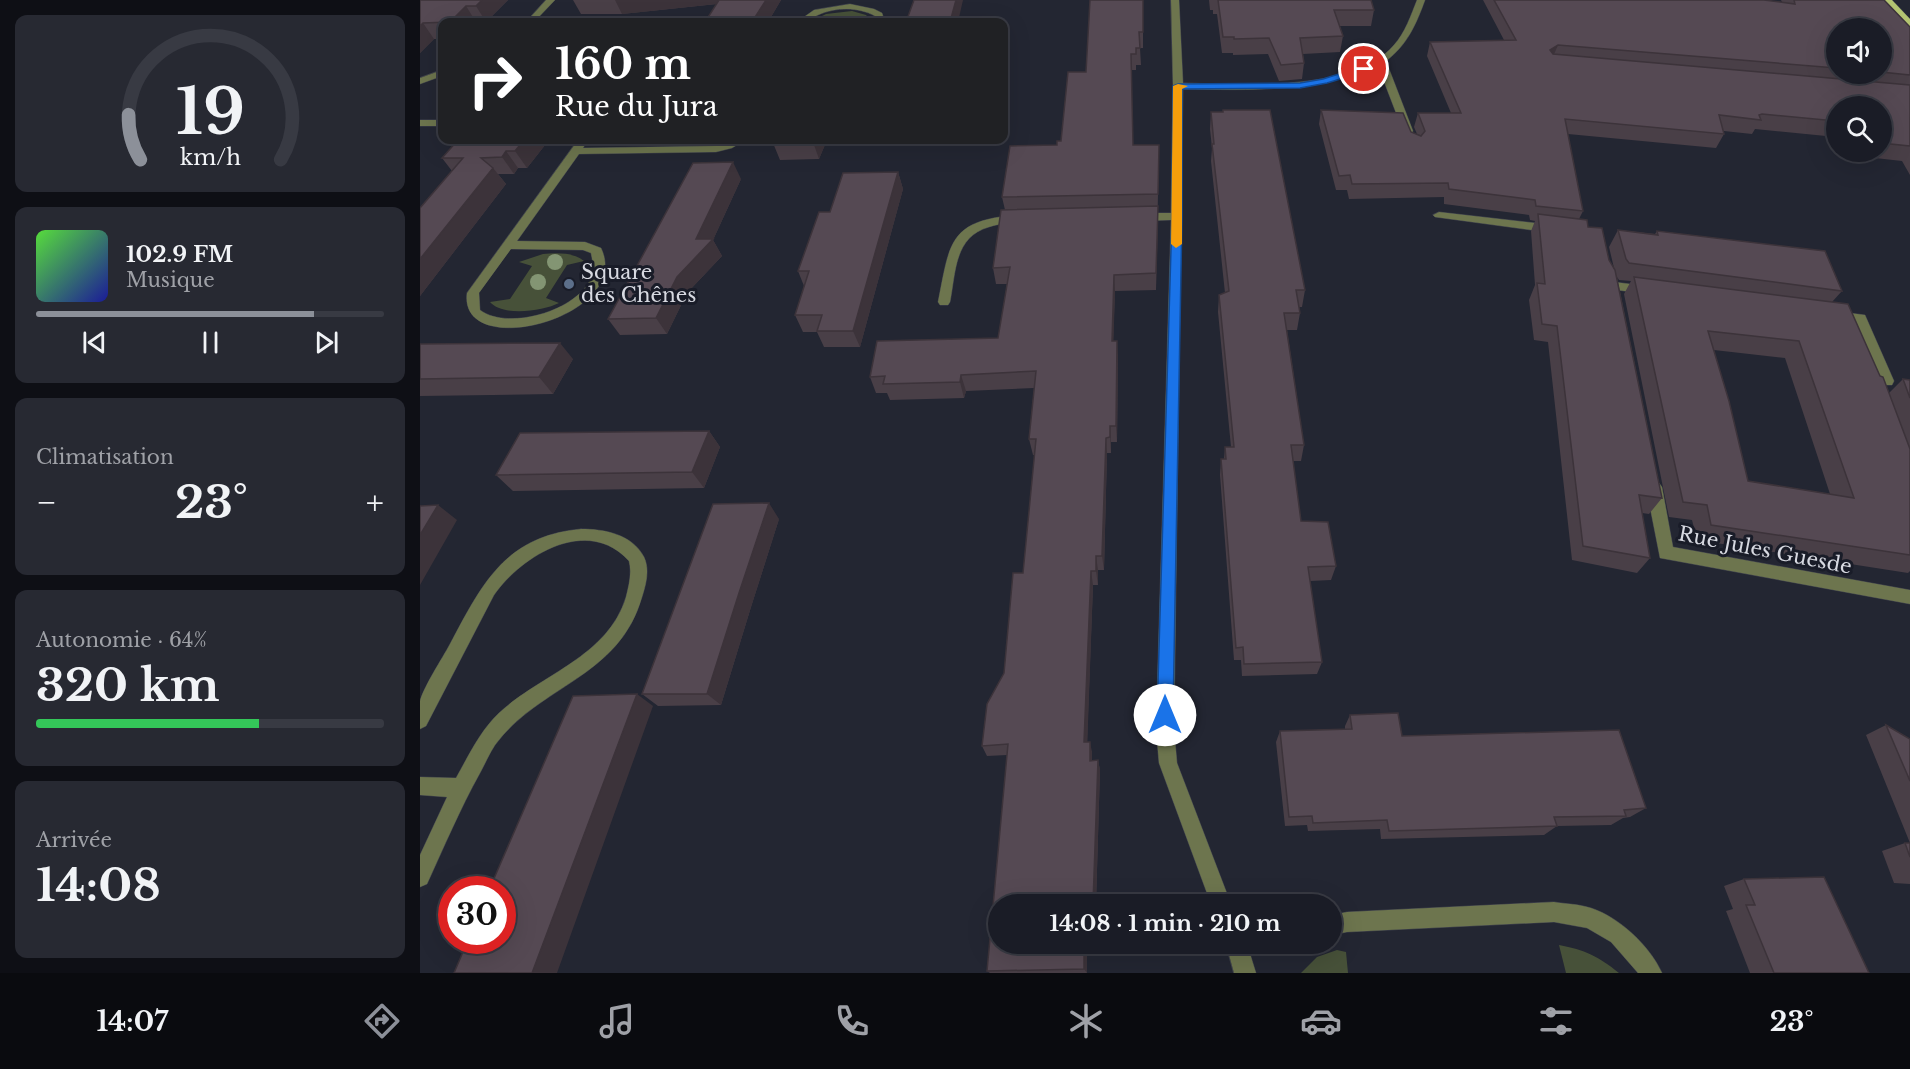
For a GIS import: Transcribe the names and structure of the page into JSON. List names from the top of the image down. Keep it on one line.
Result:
{"streets":{"street":["Rue Jules Guesde"]},"places":["Square des Chênes"],"page":{"turn":["160 m","Rue du Jura"],"song":["102.9 FM","Musique"],"tile":["Climatisation",["Autonomie · 64%","320 km"],["Arrivée","14:08"]],"heat":["−","23°","+"],"limit":"30","trip":"14:08 · 1 min · 210 m","tabs":["14:07","23°"],"gauge":["19","km/h"]}}
